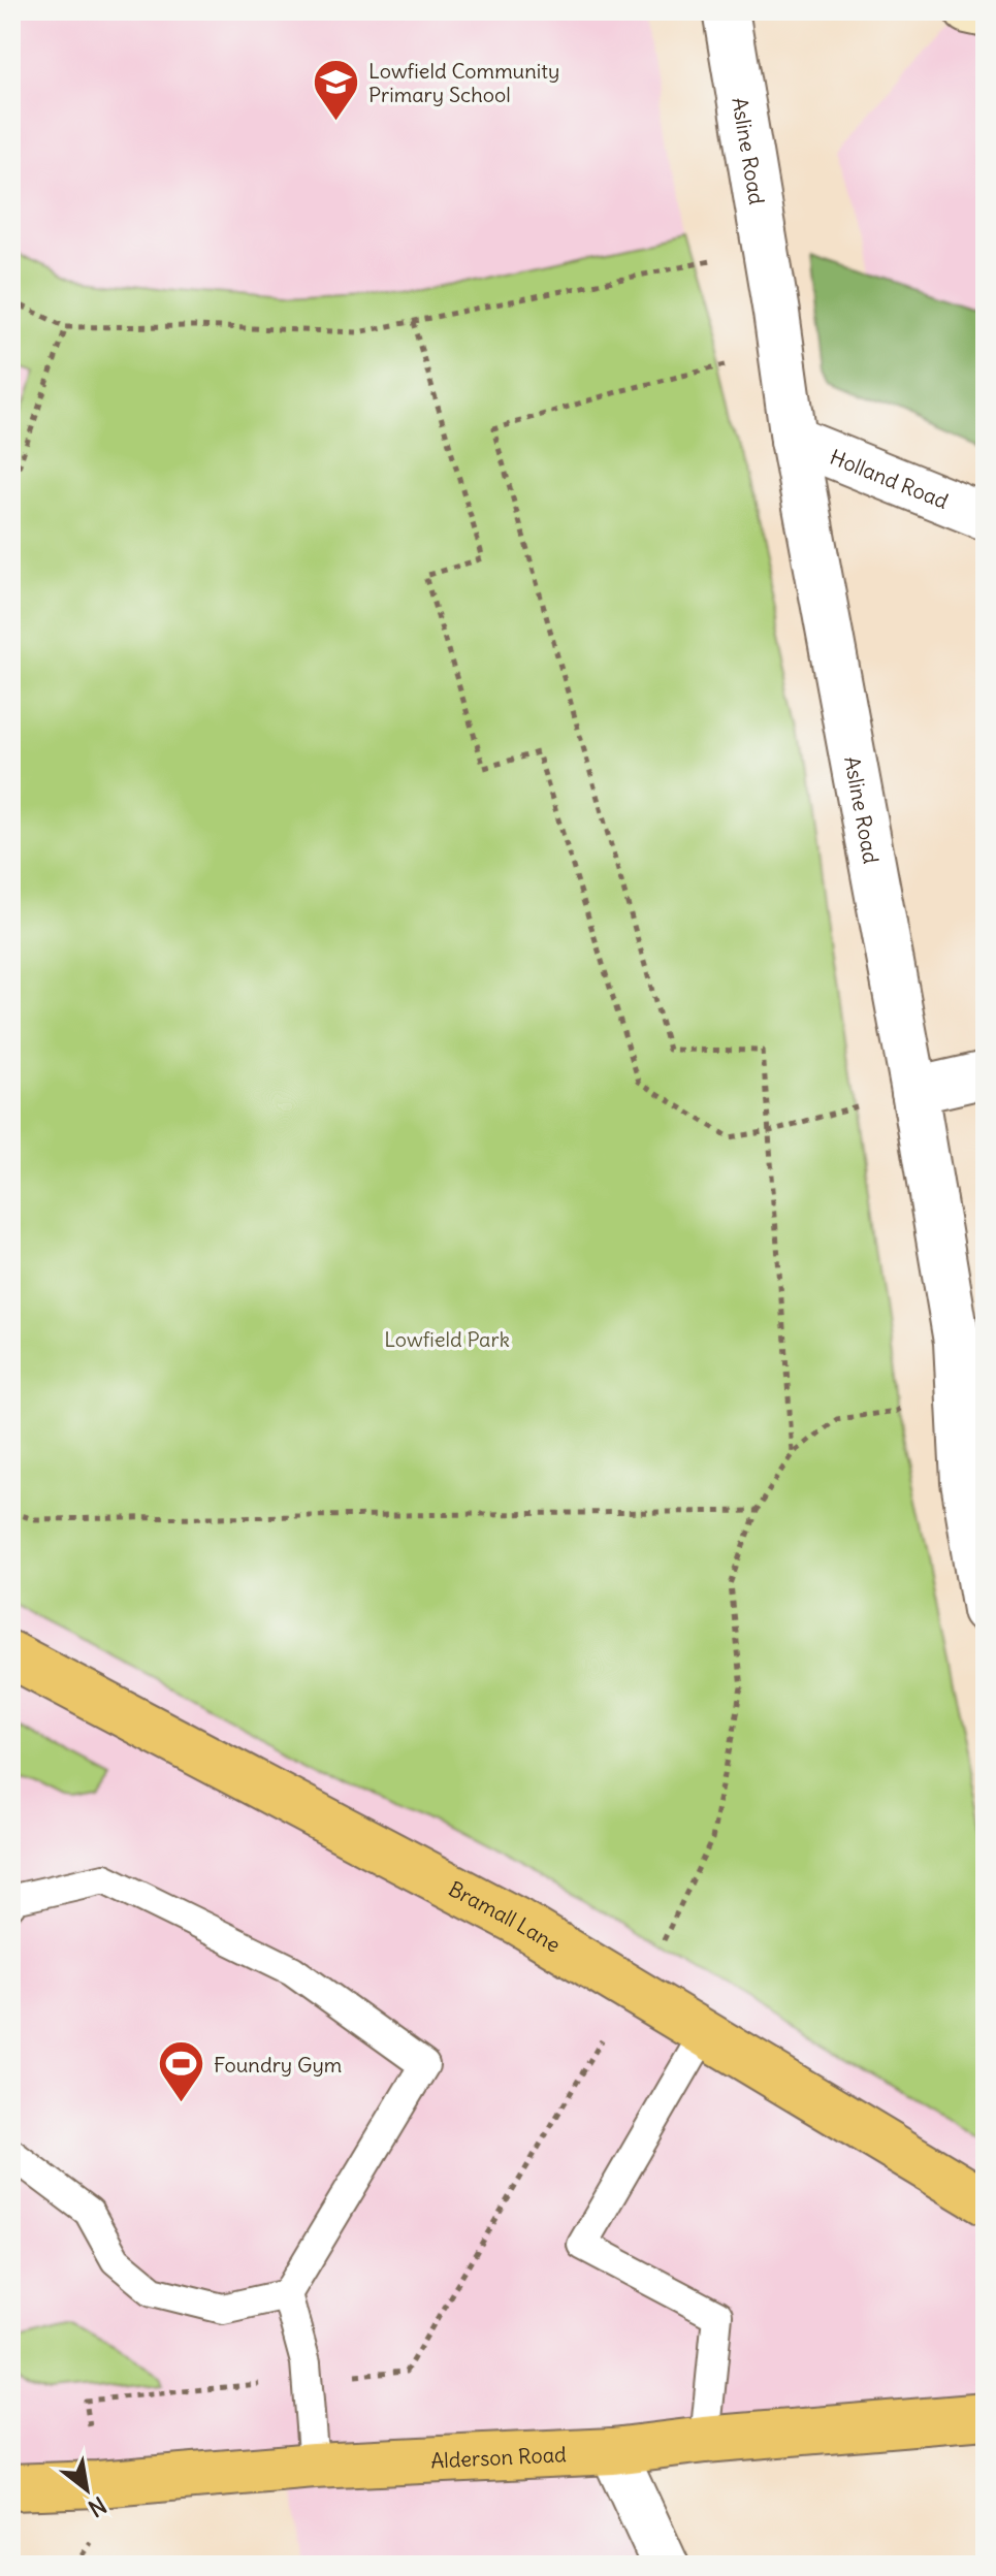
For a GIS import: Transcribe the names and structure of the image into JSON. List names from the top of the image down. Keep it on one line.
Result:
{"streets":{"highway":["Bramall Lane","Alderson Road"],"street":["Asline Road","Holland Road"]},"crossings":[["Asline Road","Holland Road"]],"parks":["Lowfield Park"],"places":{"school or university":["Lowfield Community Primary School"],"sports":["Foundry Gym"]},"north":"bottom right"}
